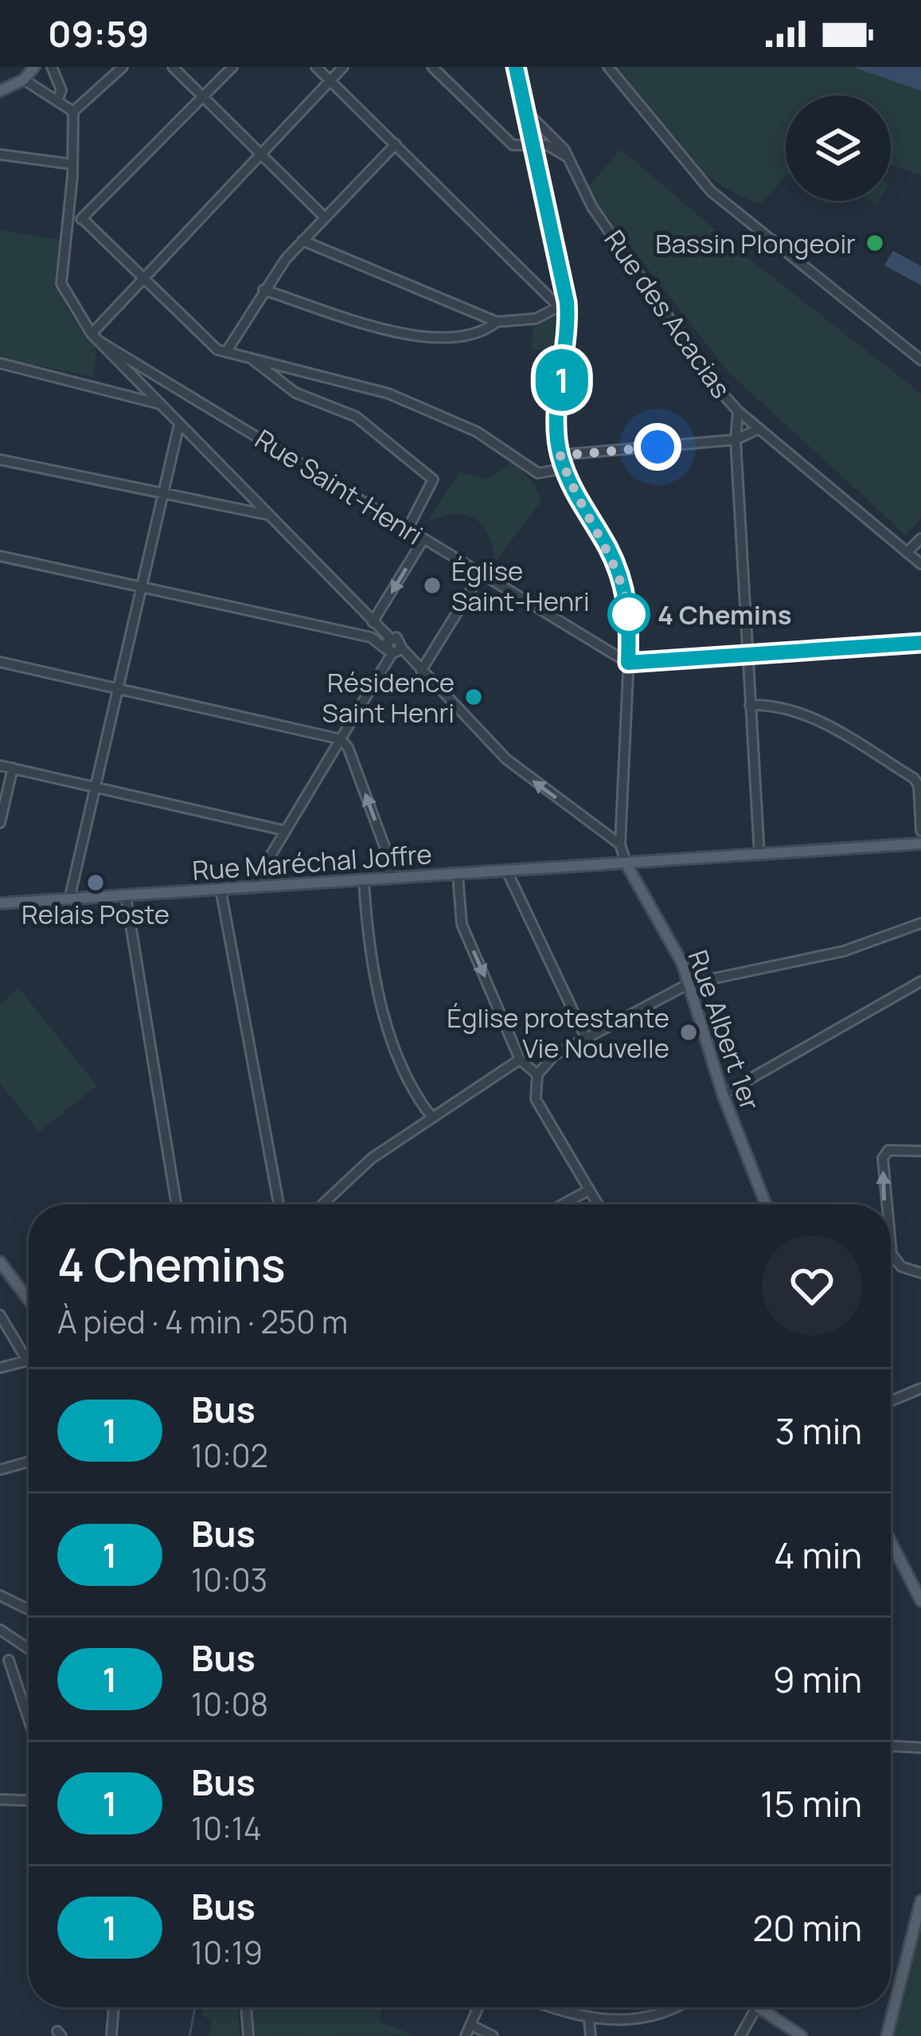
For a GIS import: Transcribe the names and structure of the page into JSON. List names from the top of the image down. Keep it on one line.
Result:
{"streets":{"main road":["Rue Maréchal Joffre","Rue Albert 1er"],"street":["Rue des Acacias","Rue Saint-Henri"]},"crossings":[["Rue Maréchal Joffre","Rue Albert 1er"]],"places":["Bassin Plongeoir","Église Saint-Henri","4 Chemins","Résidence Saint Henri","Relais Poste","Église protestante Vie Nouvelle"],"lines":["bus line 1"],"page":{"status":"09:59","on_map":"1","heading":["4 Chemins","À pied · 4 min · 250 m"],"list":[{"mark":"1","name":"Bus","note":"10:02","value":"3 min"},{"mark":"1","name":"Bus","note":"10:03","value":"4 min"},{"mark":"1","name":"Bus","note":"10:08","value":"9 min"},{"mark":"1","name":"Bus","note":"10:14","value":"15 min"},{"mark":"1","name":"Bus","note":"10:19","value":"20 min"}]}}
